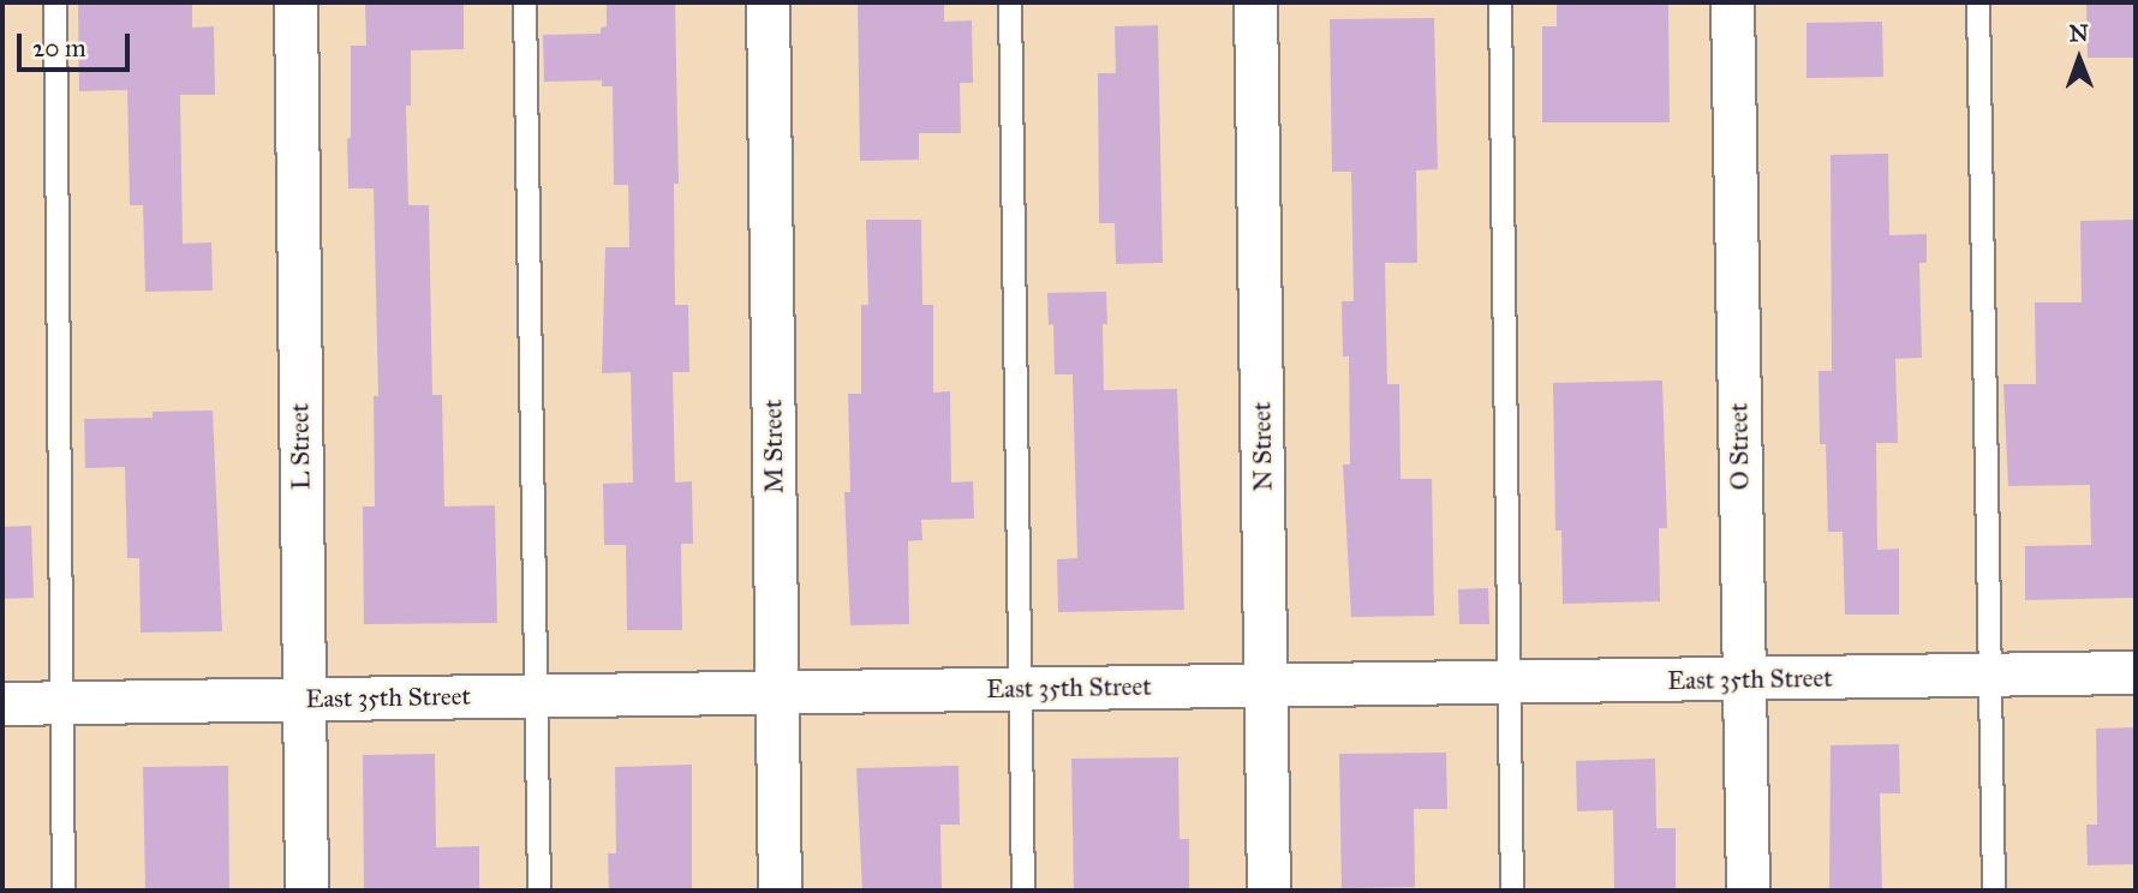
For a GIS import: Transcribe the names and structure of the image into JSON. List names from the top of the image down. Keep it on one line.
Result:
{"streets":{"street":["L Street","M Street","N Street","O Street","East 35th Street"]},"crossings":[["L Street","East 35th Street"],["M Street","East 35th Street"],["N Street","East 35th Street"],["O Street","East 35th Street"]],"scale_bar":"20 m","north":"top"}
